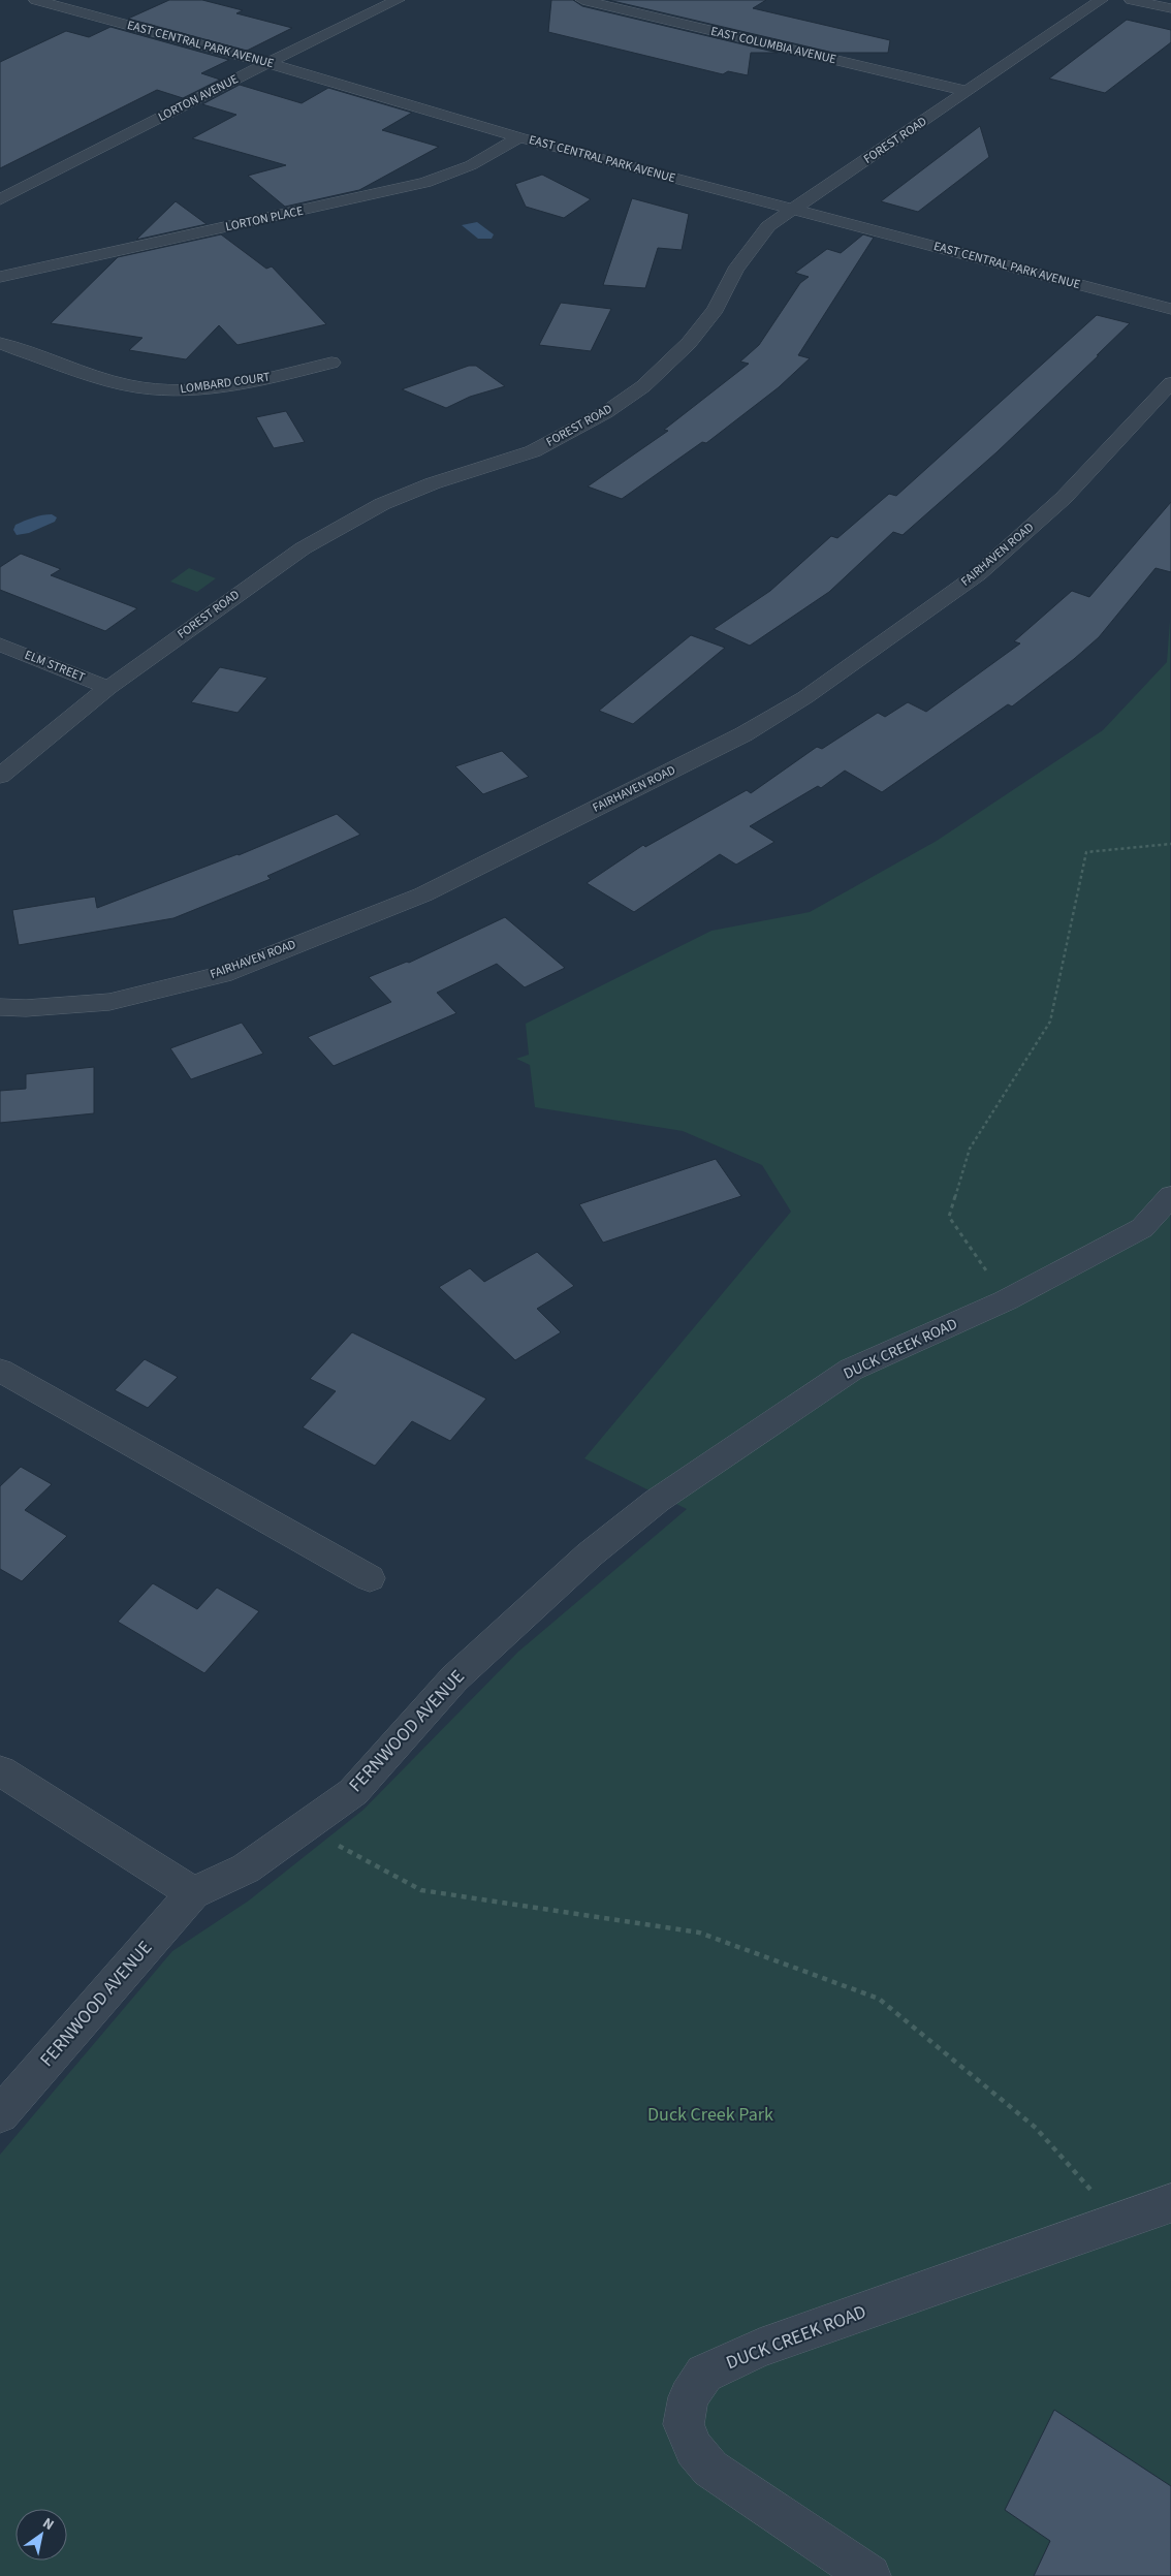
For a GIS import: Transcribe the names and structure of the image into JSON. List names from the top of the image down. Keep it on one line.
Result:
{"streets":{"street":["EAST CENTRAL PARK AVENUE","EAST COLUMBIA AVENUE","LORTON AVENUE","FOREST ROAD","LORTON PLACE","LOMBARD COURT","FAIRHAVEN ROAD","ELM STREET","DUCK CREEK ROAD","FERNWOOD AVENUE"]},"crossings":[["EAST CENTRAL PARK AVENUE","LORTON AVENUE"],["EAST CENTRAL PARK AVENUE","FOREST ROAD"],["EAST CENTRAL PARK AVENUE","LORTON PLACE"],["EAST COLUMBIA AVENUE","FOREST ROAD"],["FOREST ROAD","ELM STREET"],["DUCK CREEK ROAD","FERNWOOD AVENUE"]],"parks":["Duck Creek Park"],"north":"top right"}
